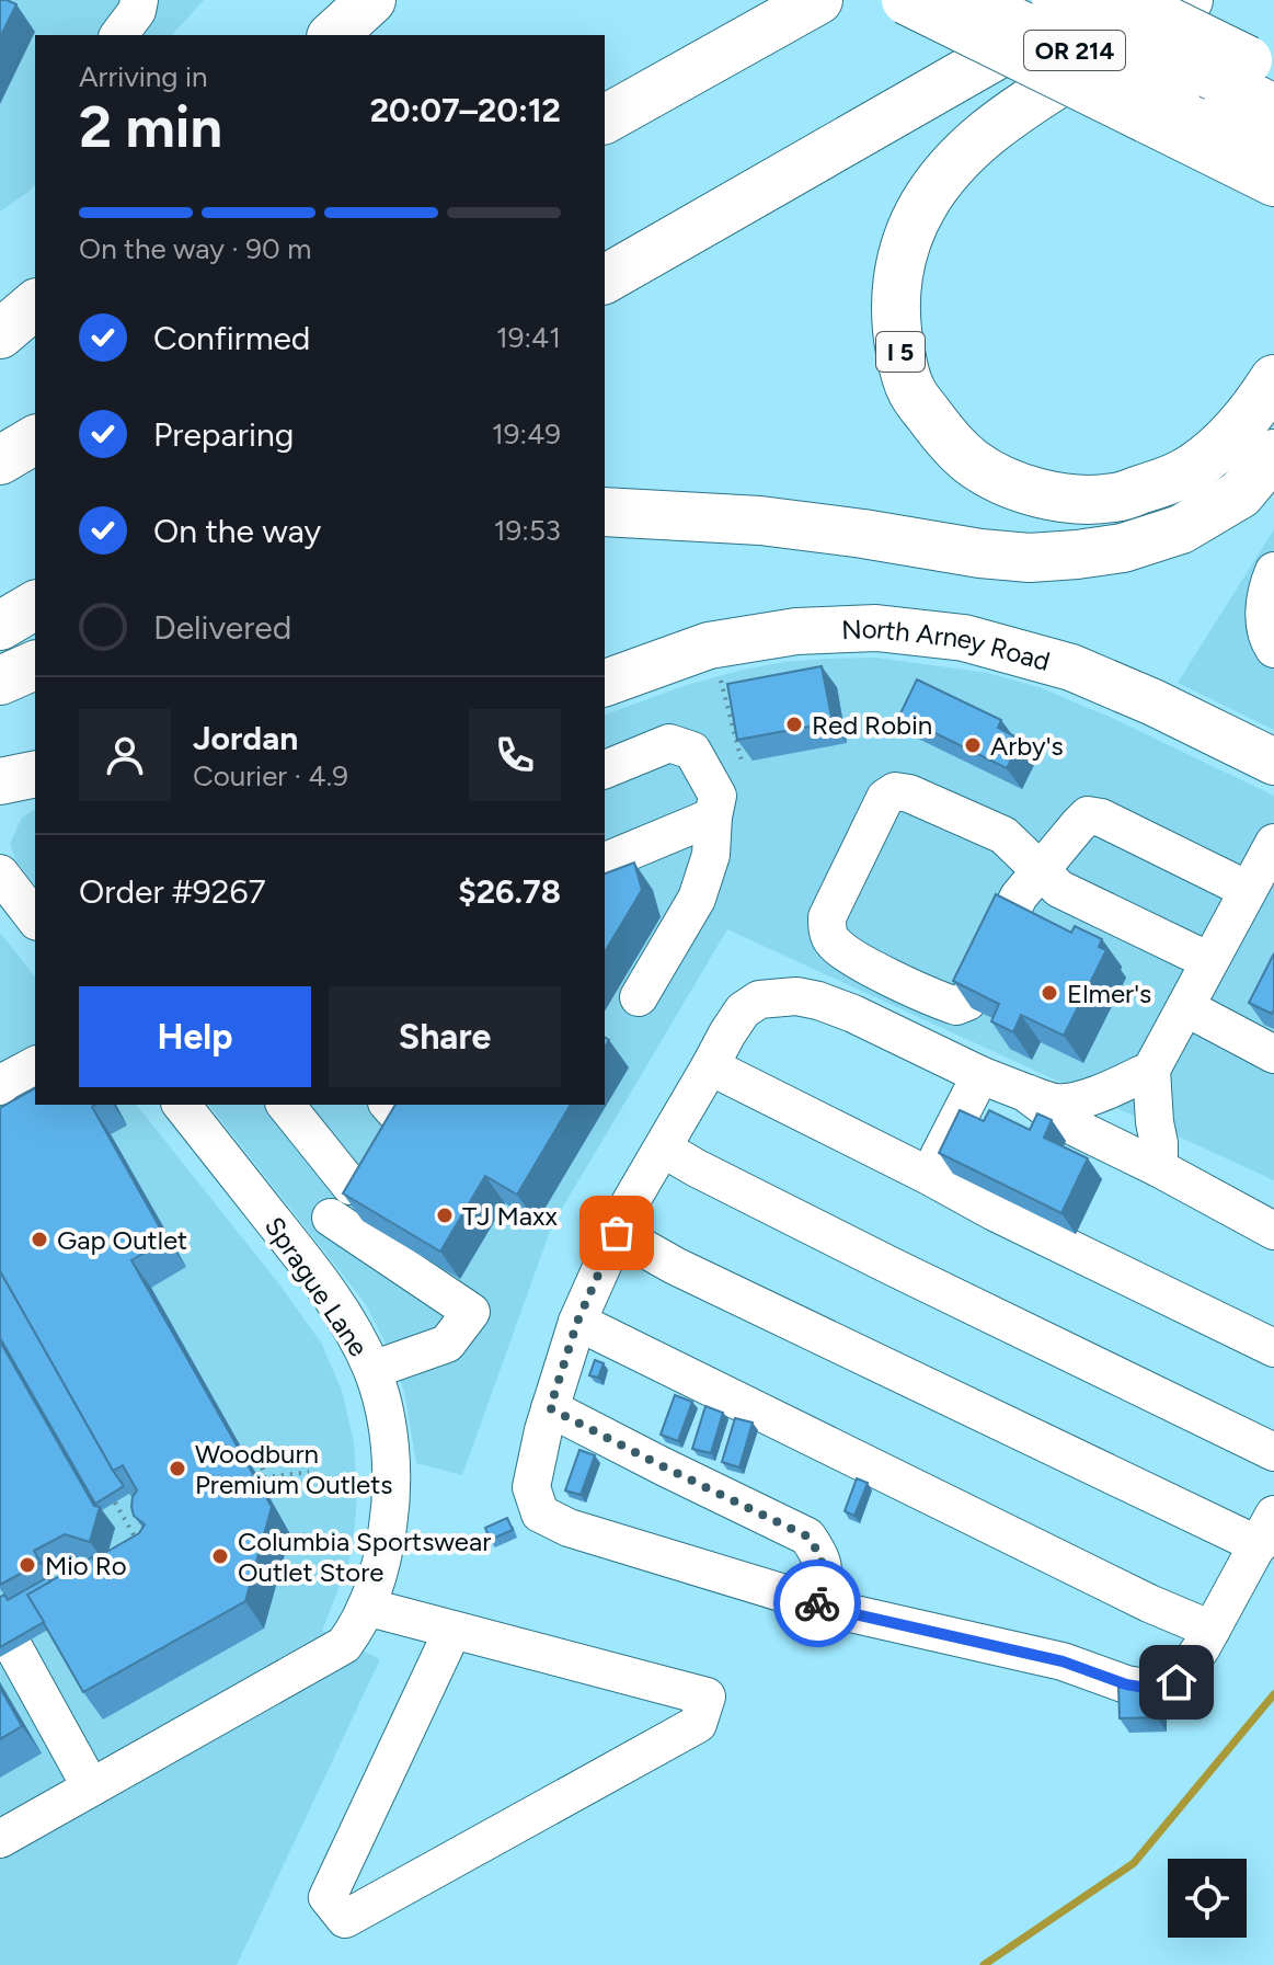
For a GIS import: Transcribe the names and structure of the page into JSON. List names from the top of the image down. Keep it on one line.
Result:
{"streets":{"highway":["I 5"],"main road":["OR 214","North Arney Road"],"street":["Sprague Lane"]},"places":["Red Robin","Arby's","Elmer's","TJ Maxx","Gap Outlet","Woodburn Premium Outlets","Columbia Sportswear Outlet Store","Mio Ro"],"page":{"heading":["2 min","Arriving in","20:07–20:12"],"panel":["Jordan","Courier · 4.9","Order #9267","$26.78"],"bar":"On the way · 90 m","list":[["Confirmed","19:41"],["Preparing","19:49"],["On the way","19:53"],"Delivered"],"buttons":["Help","Share"]}}
